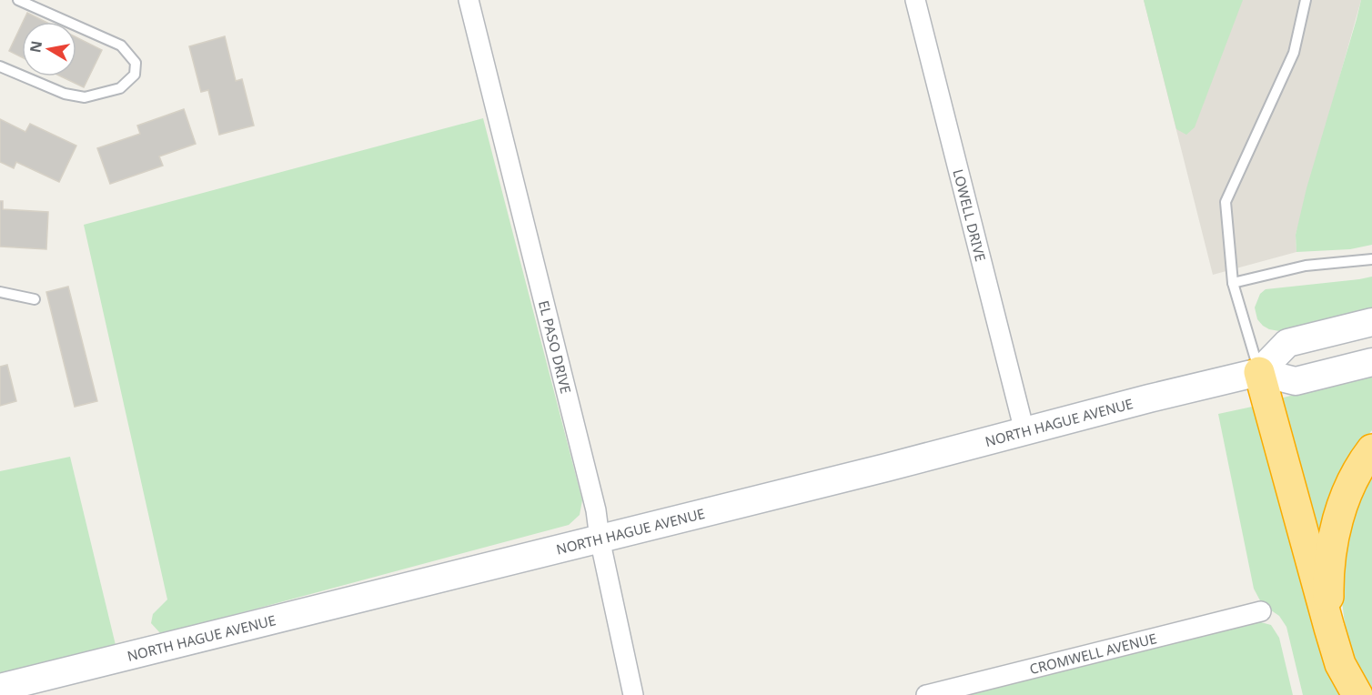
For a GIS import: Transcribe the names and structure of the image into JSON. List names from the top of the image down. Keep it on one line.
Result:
{"streets":{"main road":["NORTH HAGUE AVENUE"],"street":["LOWELL DRIVE","EL PASO DRIVE","CROMWELL AVENUE"]},"crossings":[["LOWELL DRIVE","NORTH HAGUE AVENUE"],["EL PASO DRIVE","NORTH HAGUE AVENUE"]],"north":"left"}
